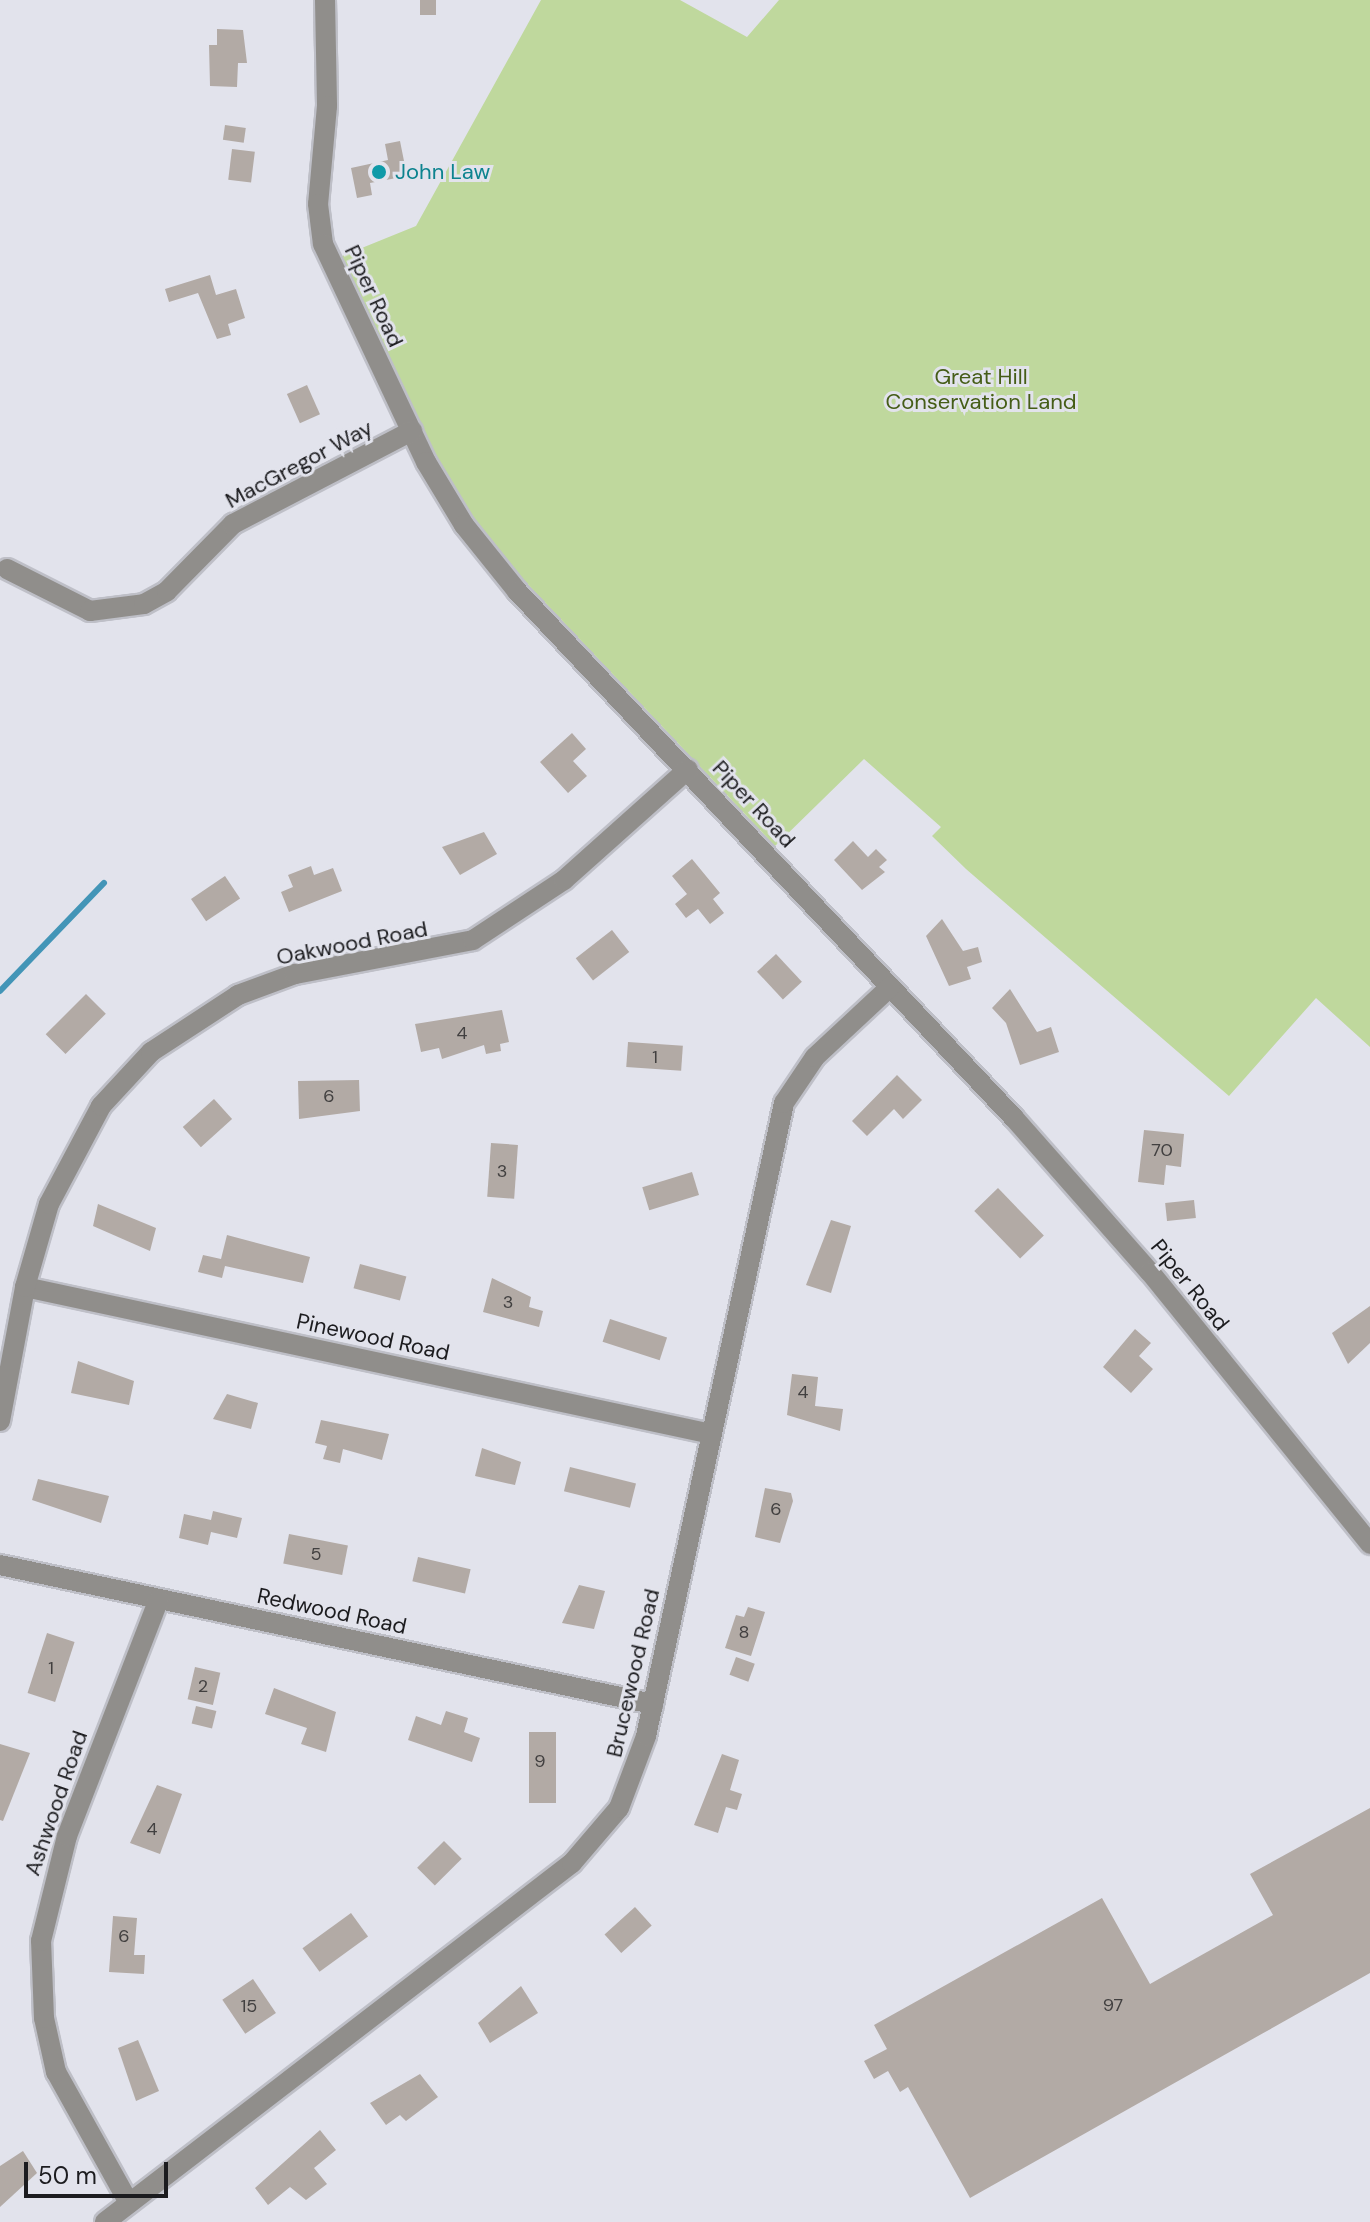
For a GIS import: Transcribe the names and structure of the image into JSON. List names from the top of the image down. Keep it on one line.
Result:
{"streets":{"street":["Piper Road","MacGregor Way","Oakwood Road","Pinewood Road","Redwood Road","Brucewood Road","Ashwood Road"]},"crossings":[["Piper Road","MacGregor Way"],["Piper Road","Oakwood Road"],["Piper Road","Brucewood Road"],["Oakwood Road","Pinewood Road"],["Pinewood Road","Brucewood Road"],["Redwood Road","Brucewood Road"],["Redwood Road","Ashwood Road"],["Brucewood Road","Ashwood Road"]],"parks":["Great Hill Conservation Land"],"places":["John Law"],"house_numbers":["4","1","6","70","3","3","4","6","5","8","1","2","9","4","6","97","15"],"scale_bar":"50 m"}
